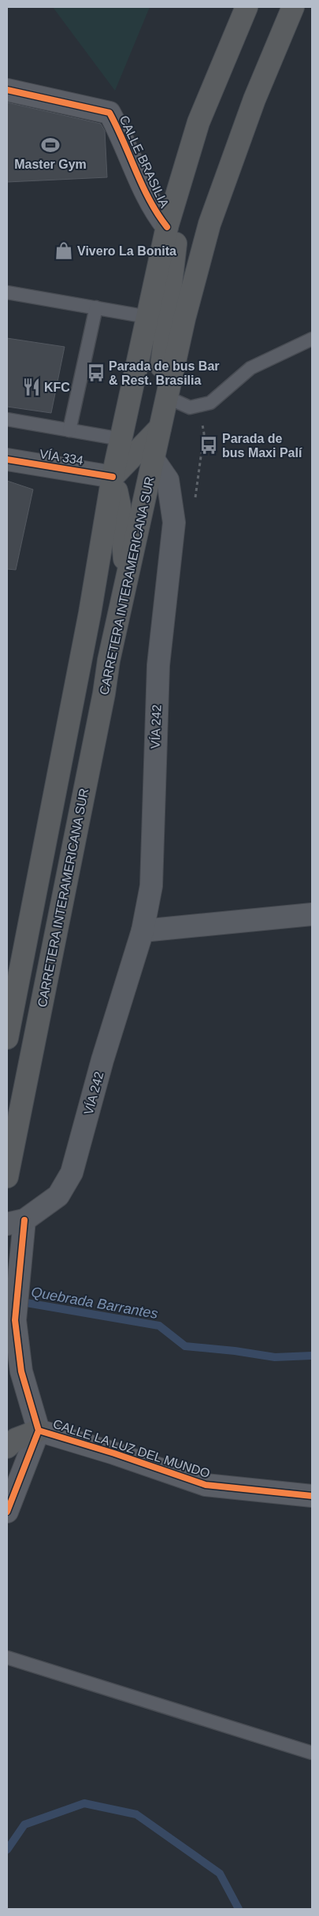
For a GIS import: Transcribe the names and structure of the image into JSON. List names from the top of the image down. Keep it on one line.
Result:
{"streets":{"highway":["CARRETERA INTERAMERICANA SUR"],"main road":["VÍA 334","VÍA 242"],"street":["CALLE BRASILIA","CALLE LA LUZ DEL MUNDO"]},"crossings":[["CARRETERA INTERAMERICANA SUR","VÍA 242"]],"water":["Quebrada Barrantes"],"places":{"sports":["Master Gym"],"shop":["Vivero La Bonita"],"bus stop":["Parada de bus Bar & Rest. Brasilia","Parada de bus Maxi Palí"],"restaurant":["KFC"]}}
